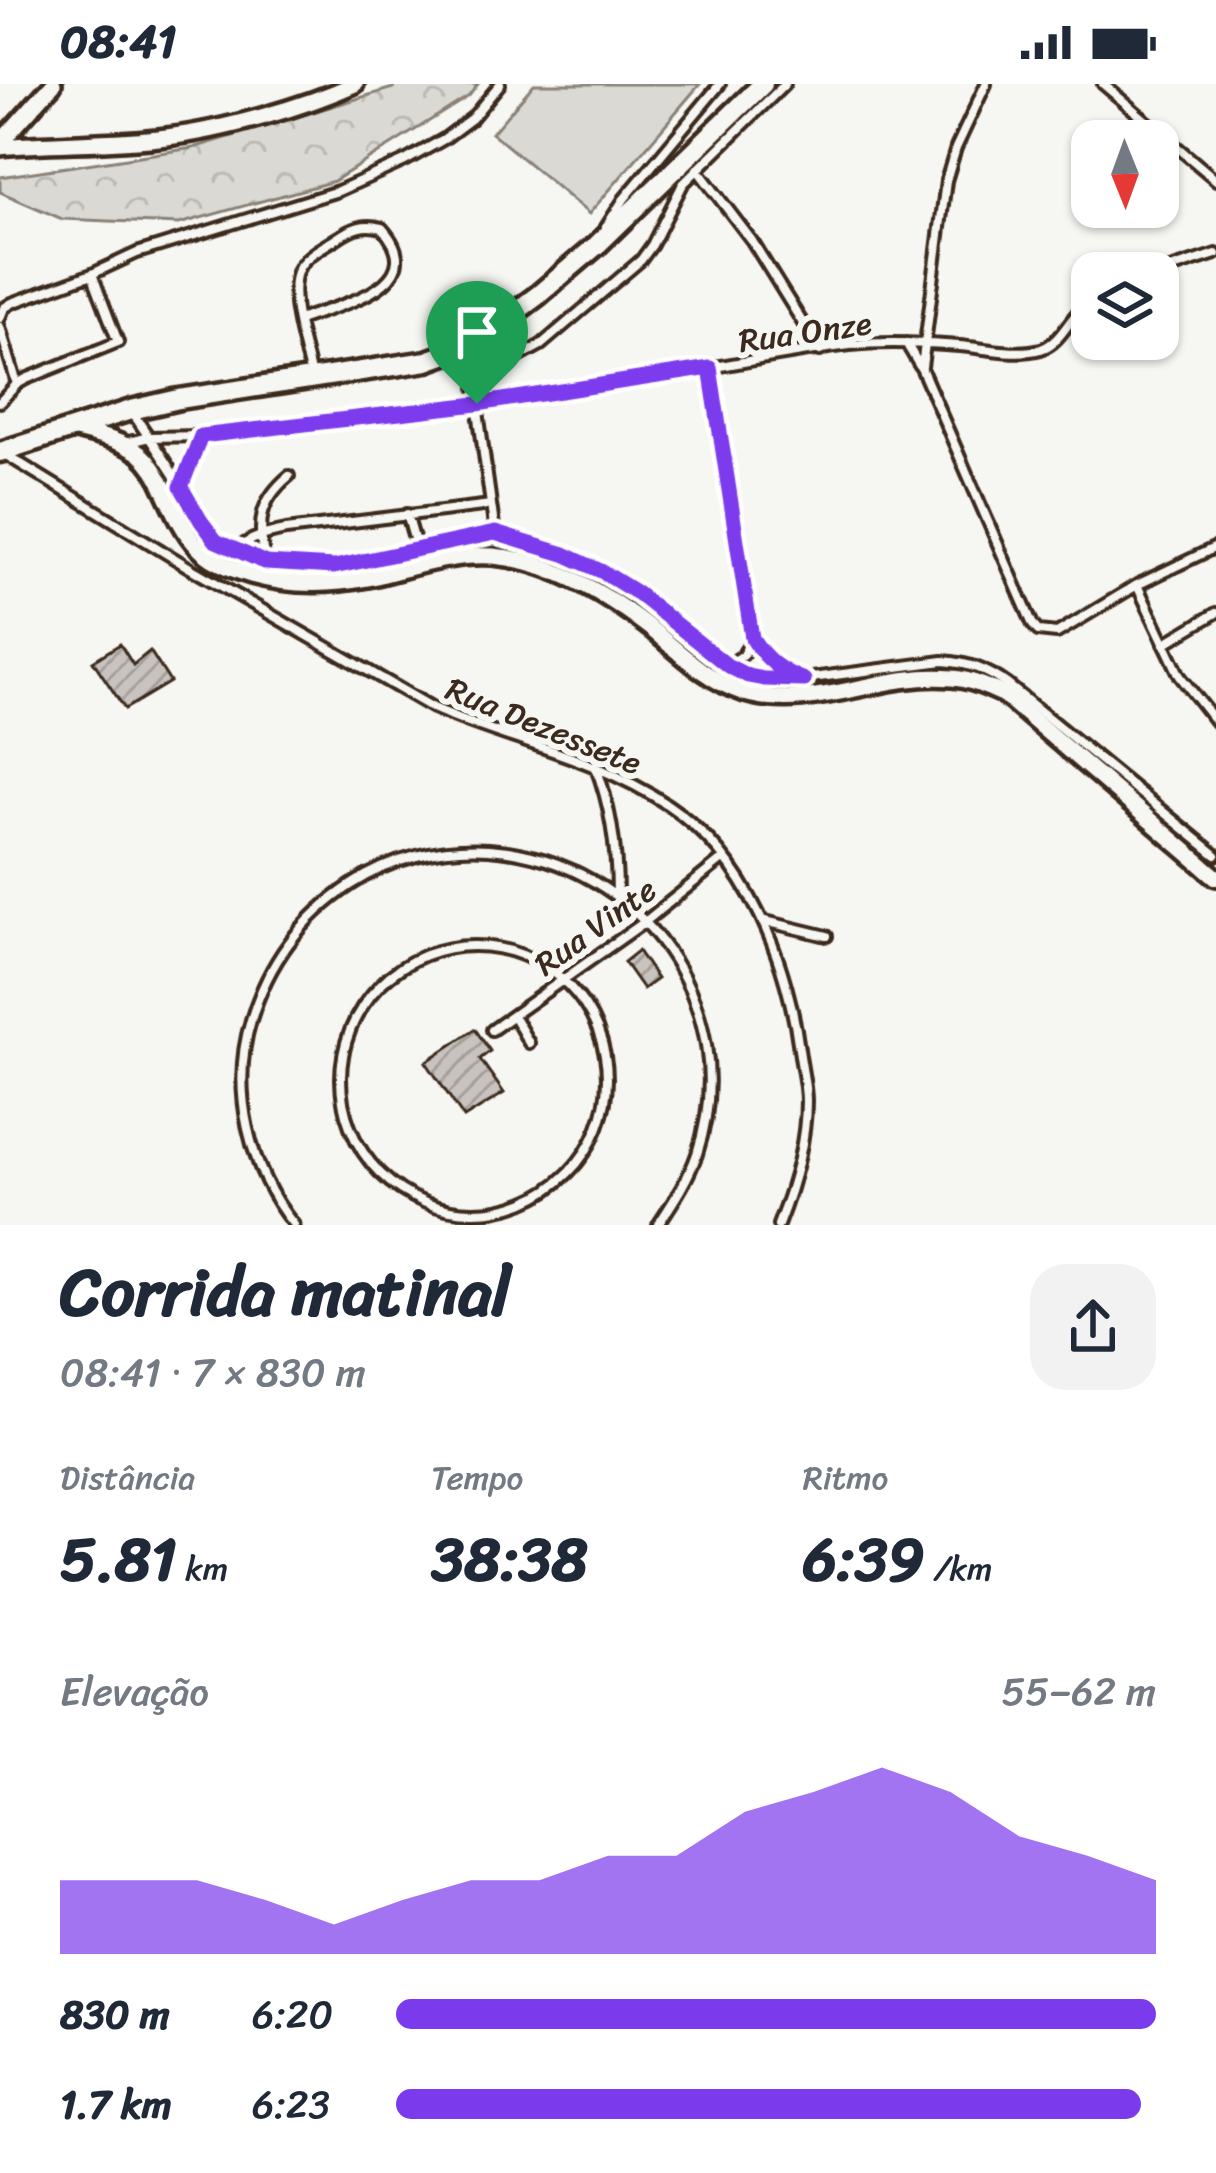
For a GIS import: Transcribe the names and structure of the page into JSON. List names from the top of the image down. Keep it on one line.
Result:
{"streets":{"lane":["Rua Onze","Rua Dezessete","Rua Vinte"]},"crossings":[["Rua Dezessete","Rua Vinte"]],"north":"bottom","page":{"status":"08:41","heading":["Corrida matinal","08:41 · 7 × 830 m"],"stats":[["Distância","5.81 km"],["Tempo","38:38"],["Ritmo","6:39 /km"]],"chart":["Elevação","55–62 m"],"list":[{"name":"830 m","note":"6:20"},{"name":"1.7 km","note":"6:23"}]}}
